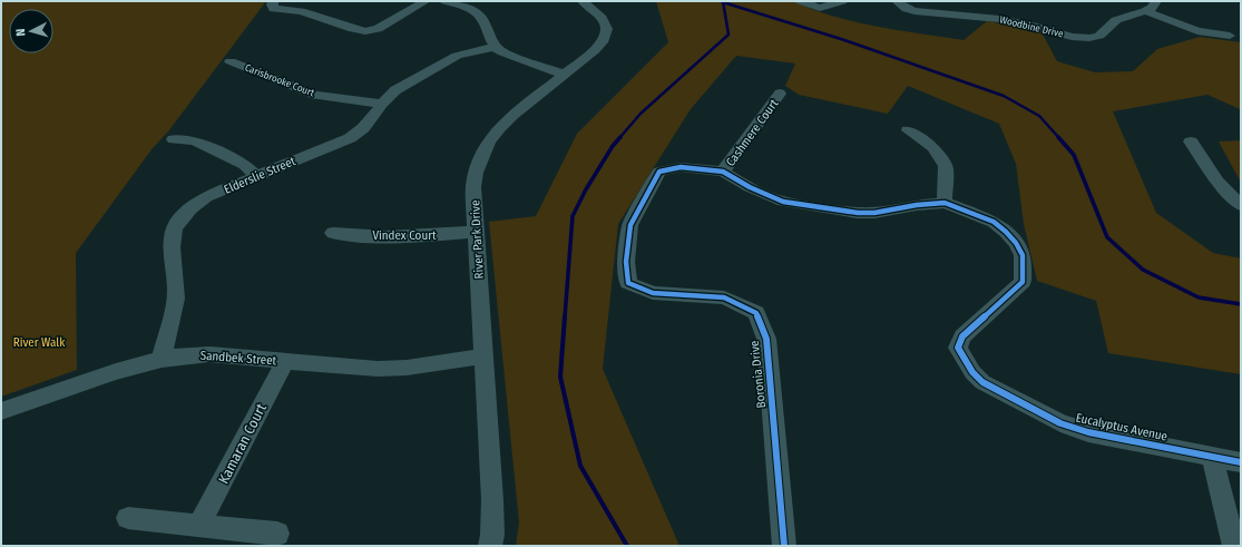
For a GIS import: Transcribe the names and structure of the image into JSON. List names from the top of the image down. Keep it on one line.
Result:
{"streets":{"street":["Woodbine Drive","Carisbrooke Court","Cashmere Court","Elderslie Street","Vindex Court","River Park Drive","Sandbek Street","Boronia Drive","Eucalyptus Avenue","Kamaran Court"]},"crossings":[["Carisbrooke Court","Elderslie Street"],["Cashmere Court","Eucalyptus Avenue"],["Elderslie Street","Sandbek Street"],["Vindex Court","River Park Drive"],["River Park Drive","Sandbek Street"],["Sandbek Street","Kamaran Court"],["Boronia Drive","Eucalyptus Avenue"]],"parks":["River Walk"],"north":"left"}
